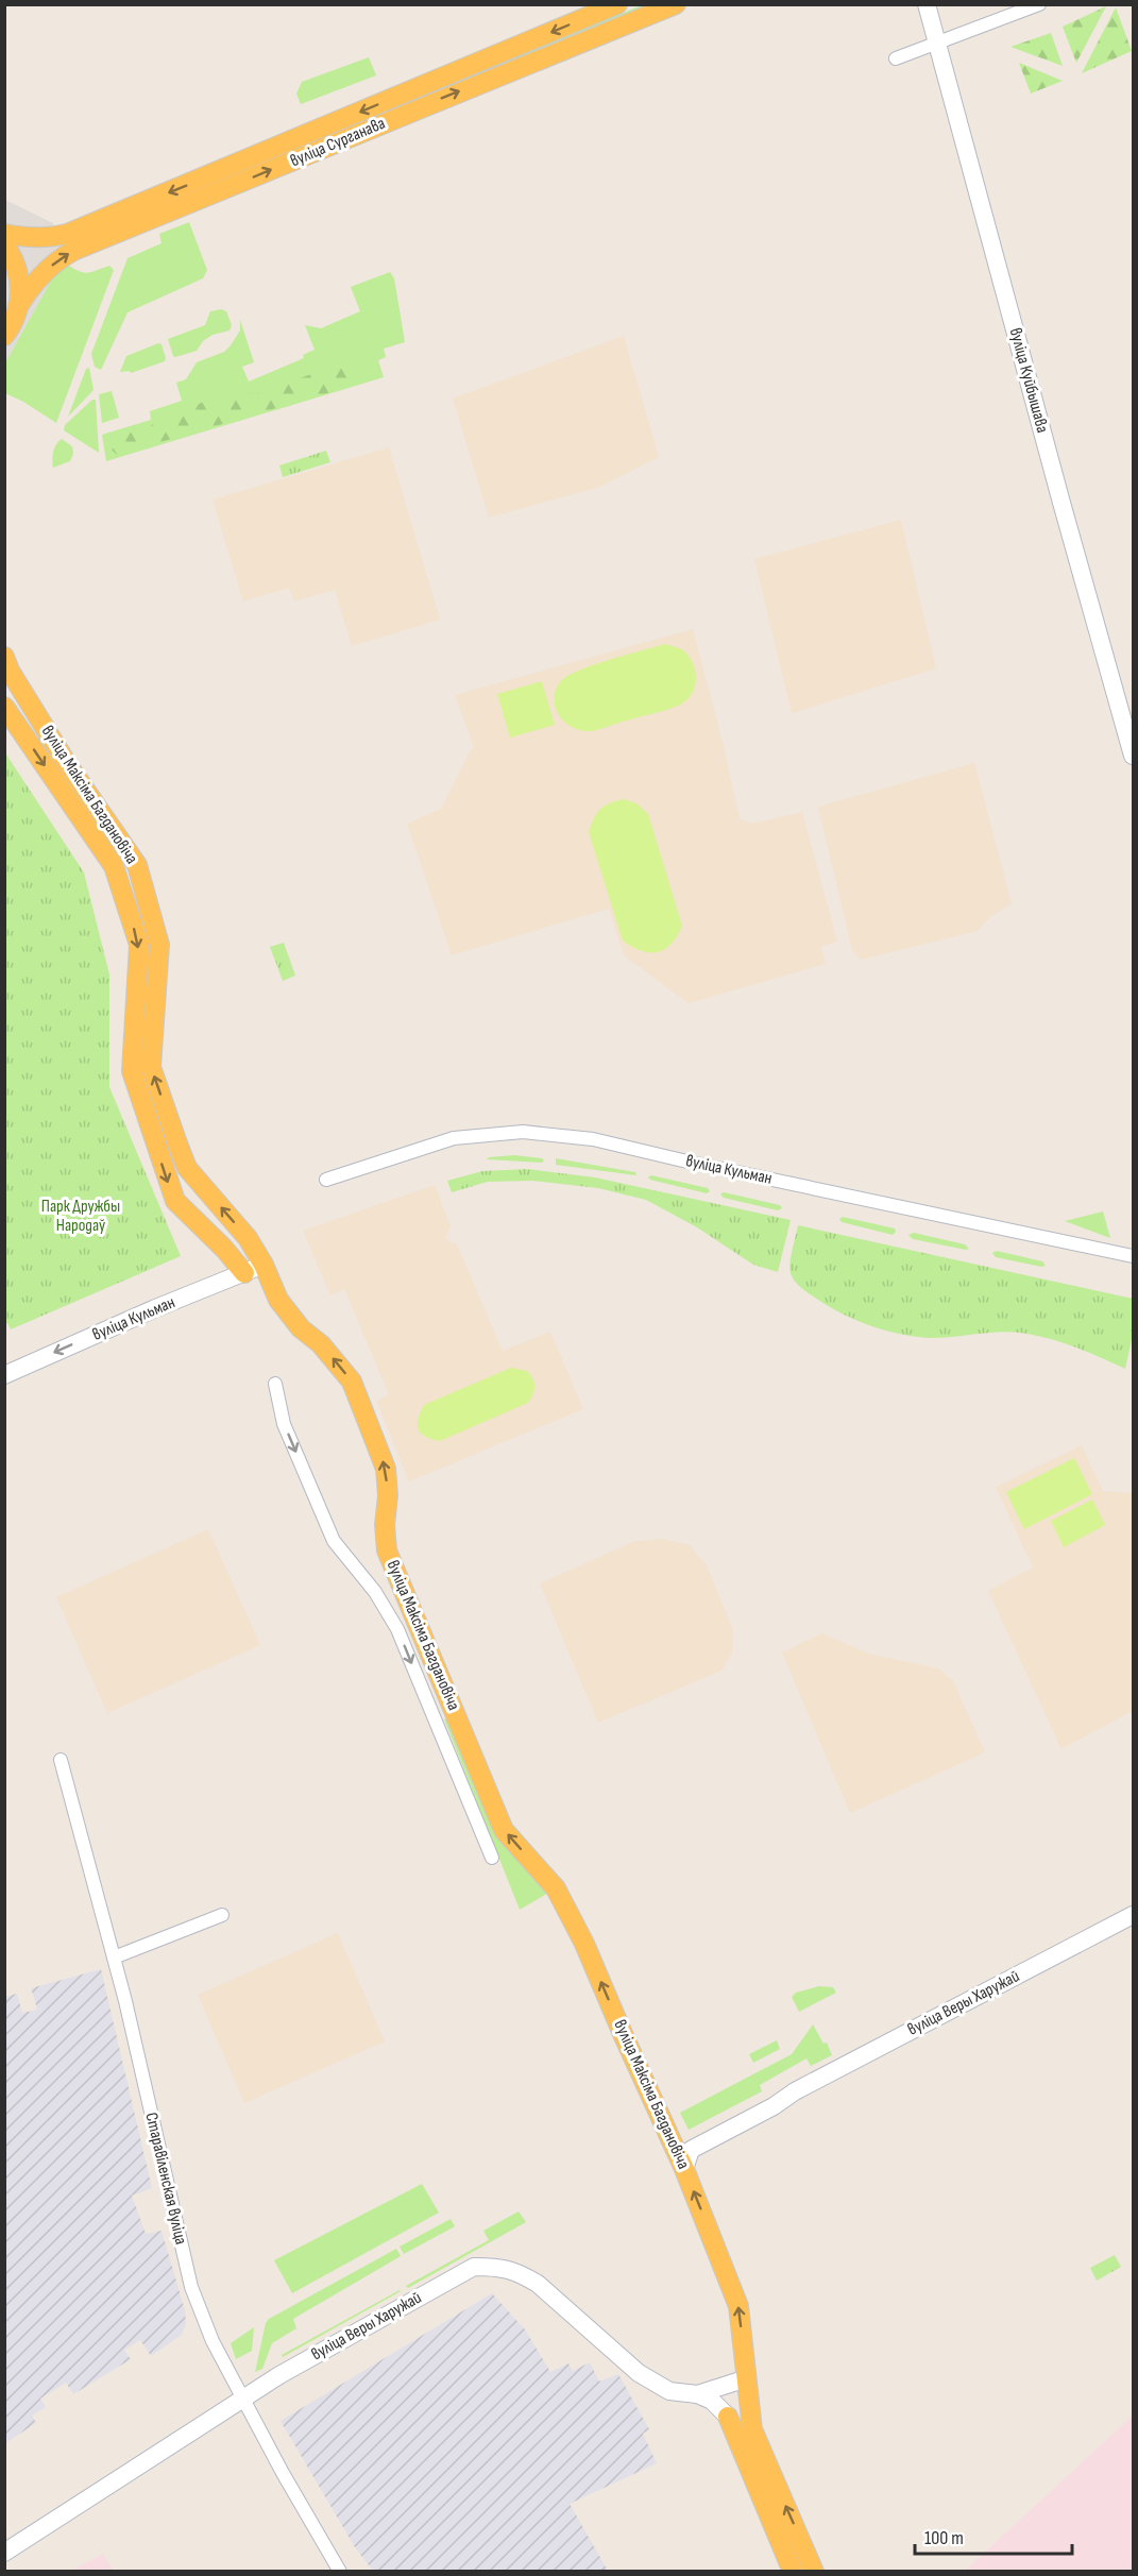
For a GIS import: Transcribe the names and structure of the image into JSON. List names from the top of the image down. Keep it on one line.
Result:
{"streets":{"main road":["вуліца Сурганава","вуліца Куйбышава","вуліца Максіма Багдановіча","вуліца Кульман","вуліца Веры Харужай"],"street":["Старавіленская вуліца"]},"crossings":[["вуліца Максіма Багдановіча","вуліца Кульман"],["вуліца Максіма Багдановіча","вуліца Веры Харужай"],["вуліца Веры Харужай","Старавіленская вуліца"]],"parks":["Парк Дружбы Народаў"],"scale_bar":"100 m"}
